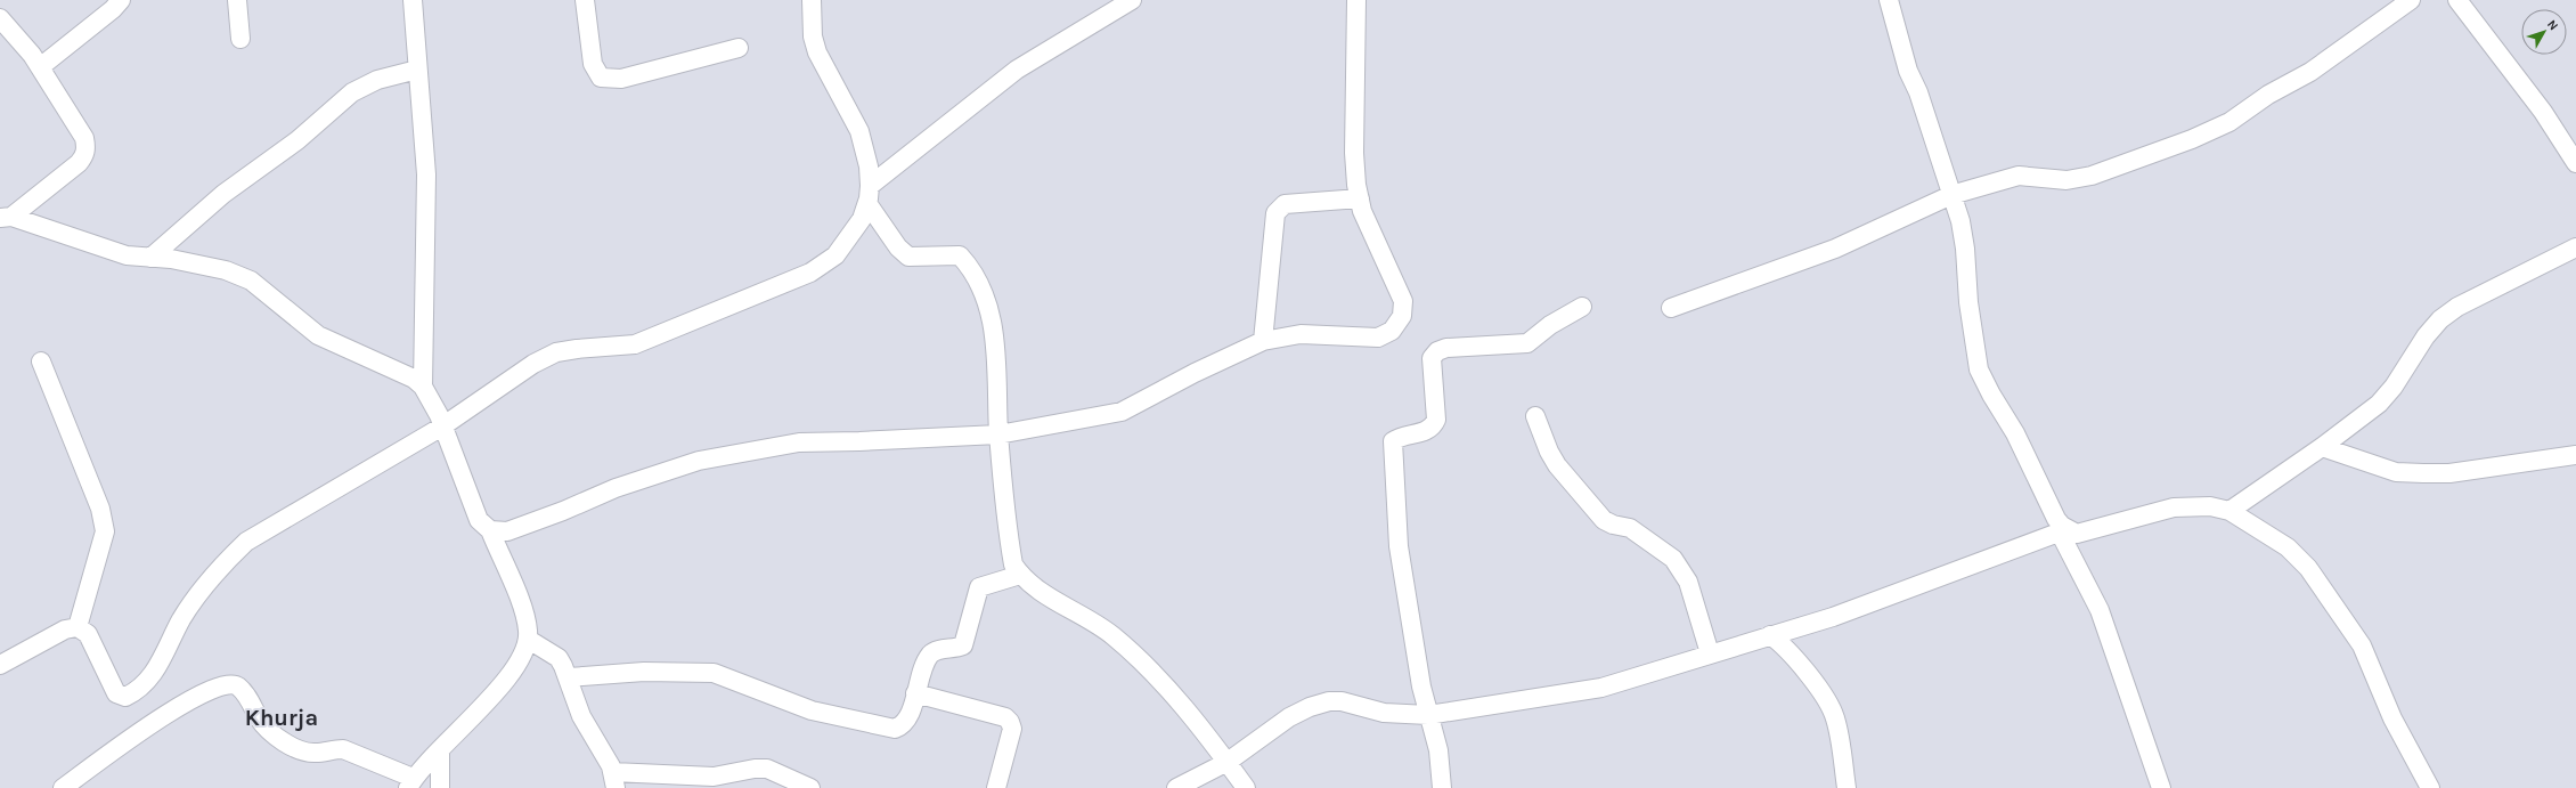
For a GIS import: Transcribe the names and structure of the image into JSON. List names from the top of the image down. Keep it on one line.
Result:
{"districts":["Khurja"],"north":"top right"}
